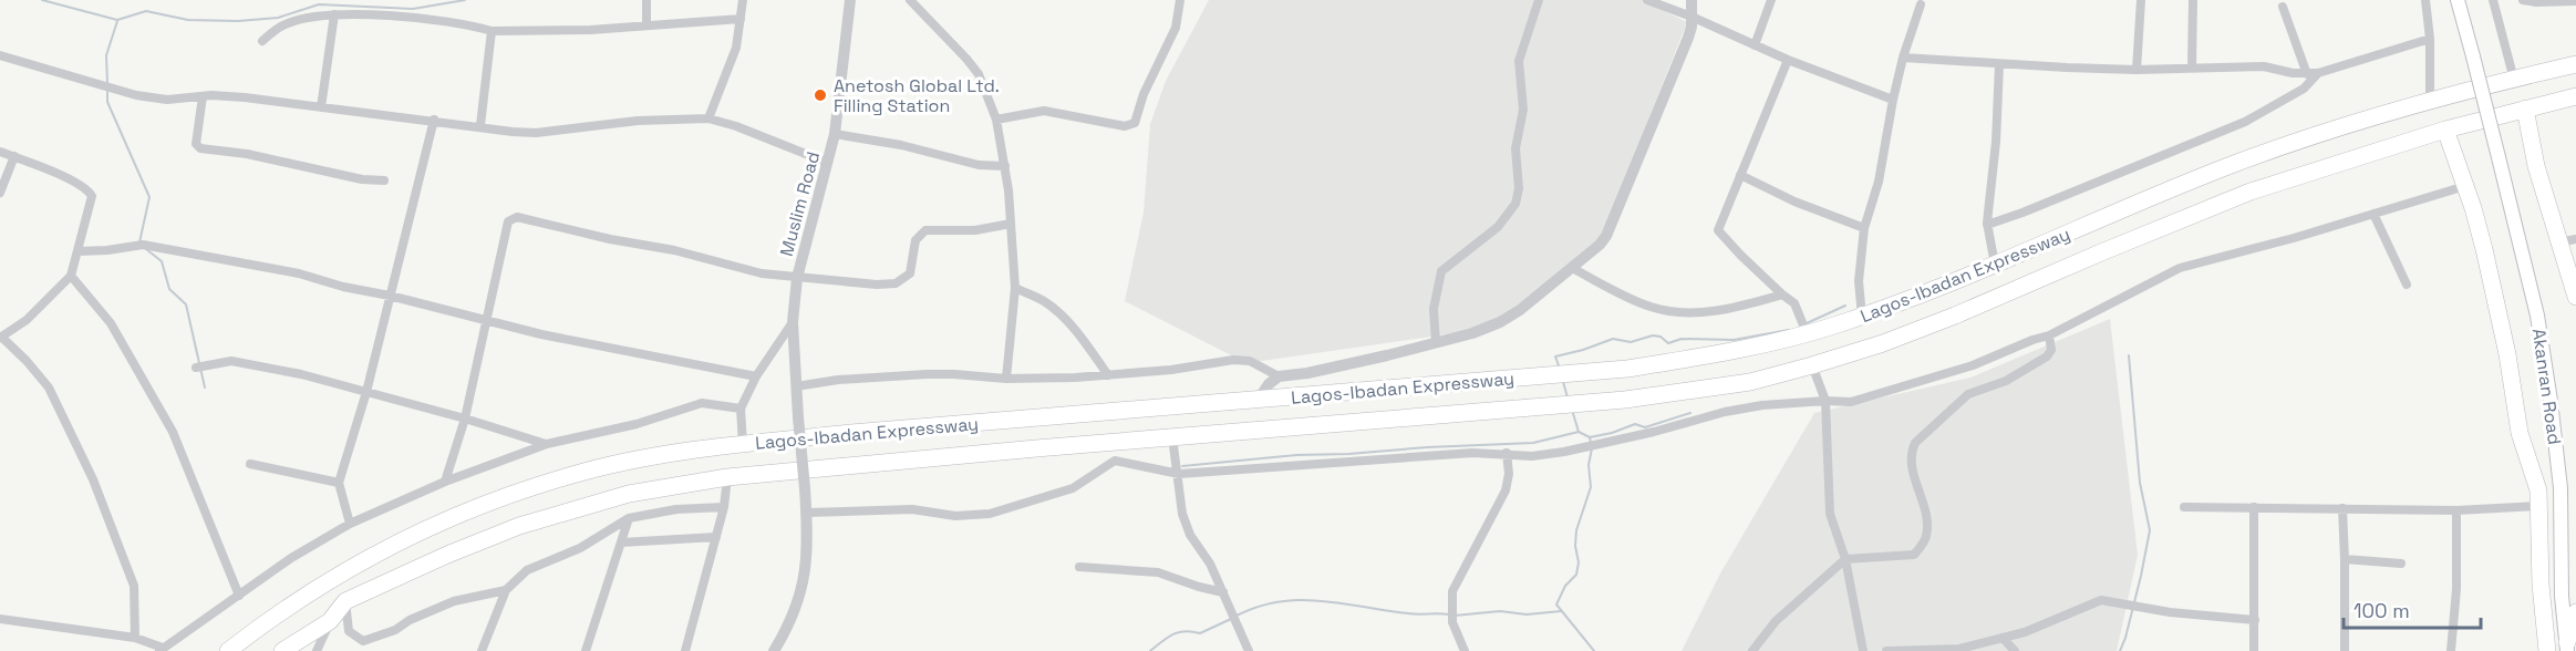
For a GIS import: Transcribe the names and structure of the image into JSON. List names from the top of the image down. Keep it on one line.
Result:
{"streets":{"highway":["Lagos-Ibadan Expressway"],"main road":["Akanran Road"],"street":["Muslim Road"]},"places":["Anetosh Global Ltd. Filling Station"],"scale_bar":"100 m"}
